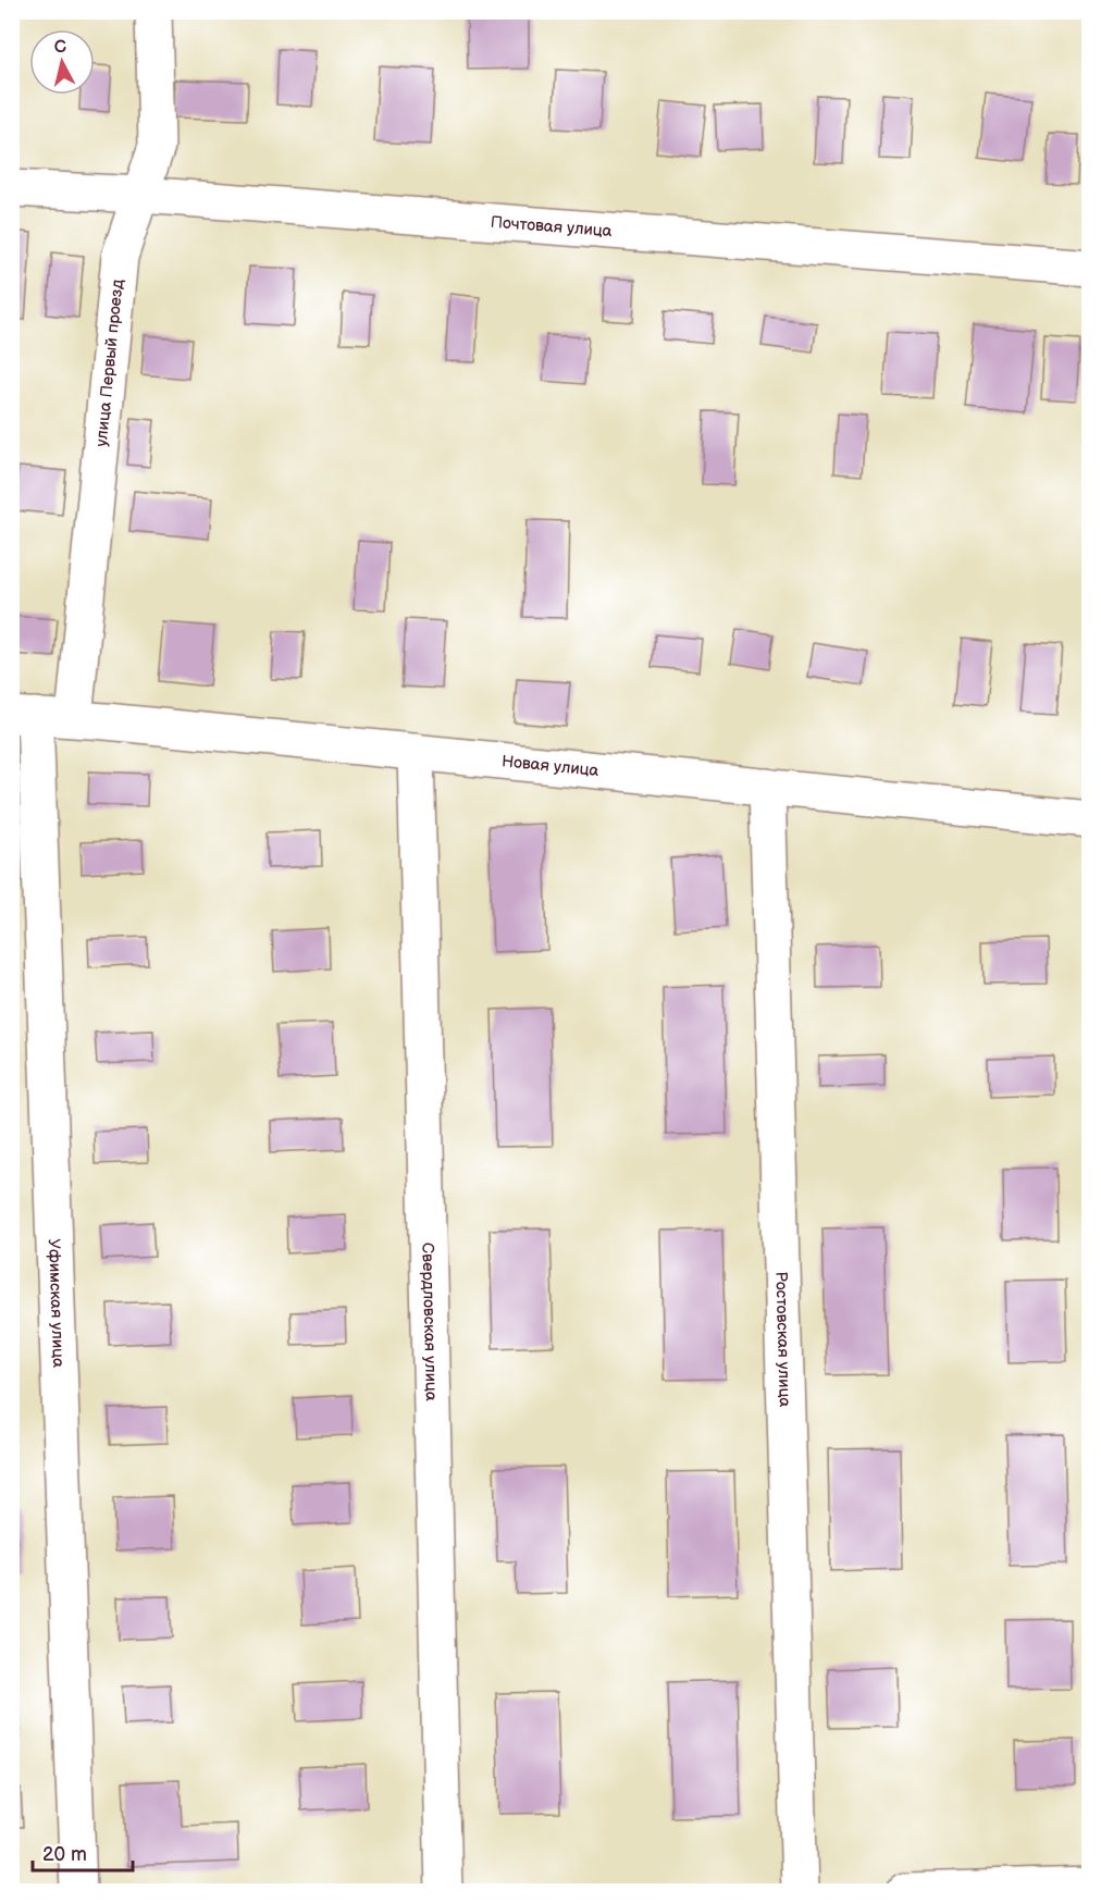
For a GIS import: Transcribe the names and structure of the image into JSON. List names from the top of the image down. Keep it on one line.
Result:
{"streets":{"street":["Почтовая улица","улица Первый проезд","Новая улица","Уфимская улица","Свердловская улица","Ростовская улица"]},"crossings":[["Почтовая улица","улица Первый проезд"],["улица Первый проезд","Новая улица"],["Новая улица","Уфимская улица"],["Новая улица","Свердловская улица"],["Новая улица","Ростовская улица"]],"scale_bar":"20 m","north":"top"}
